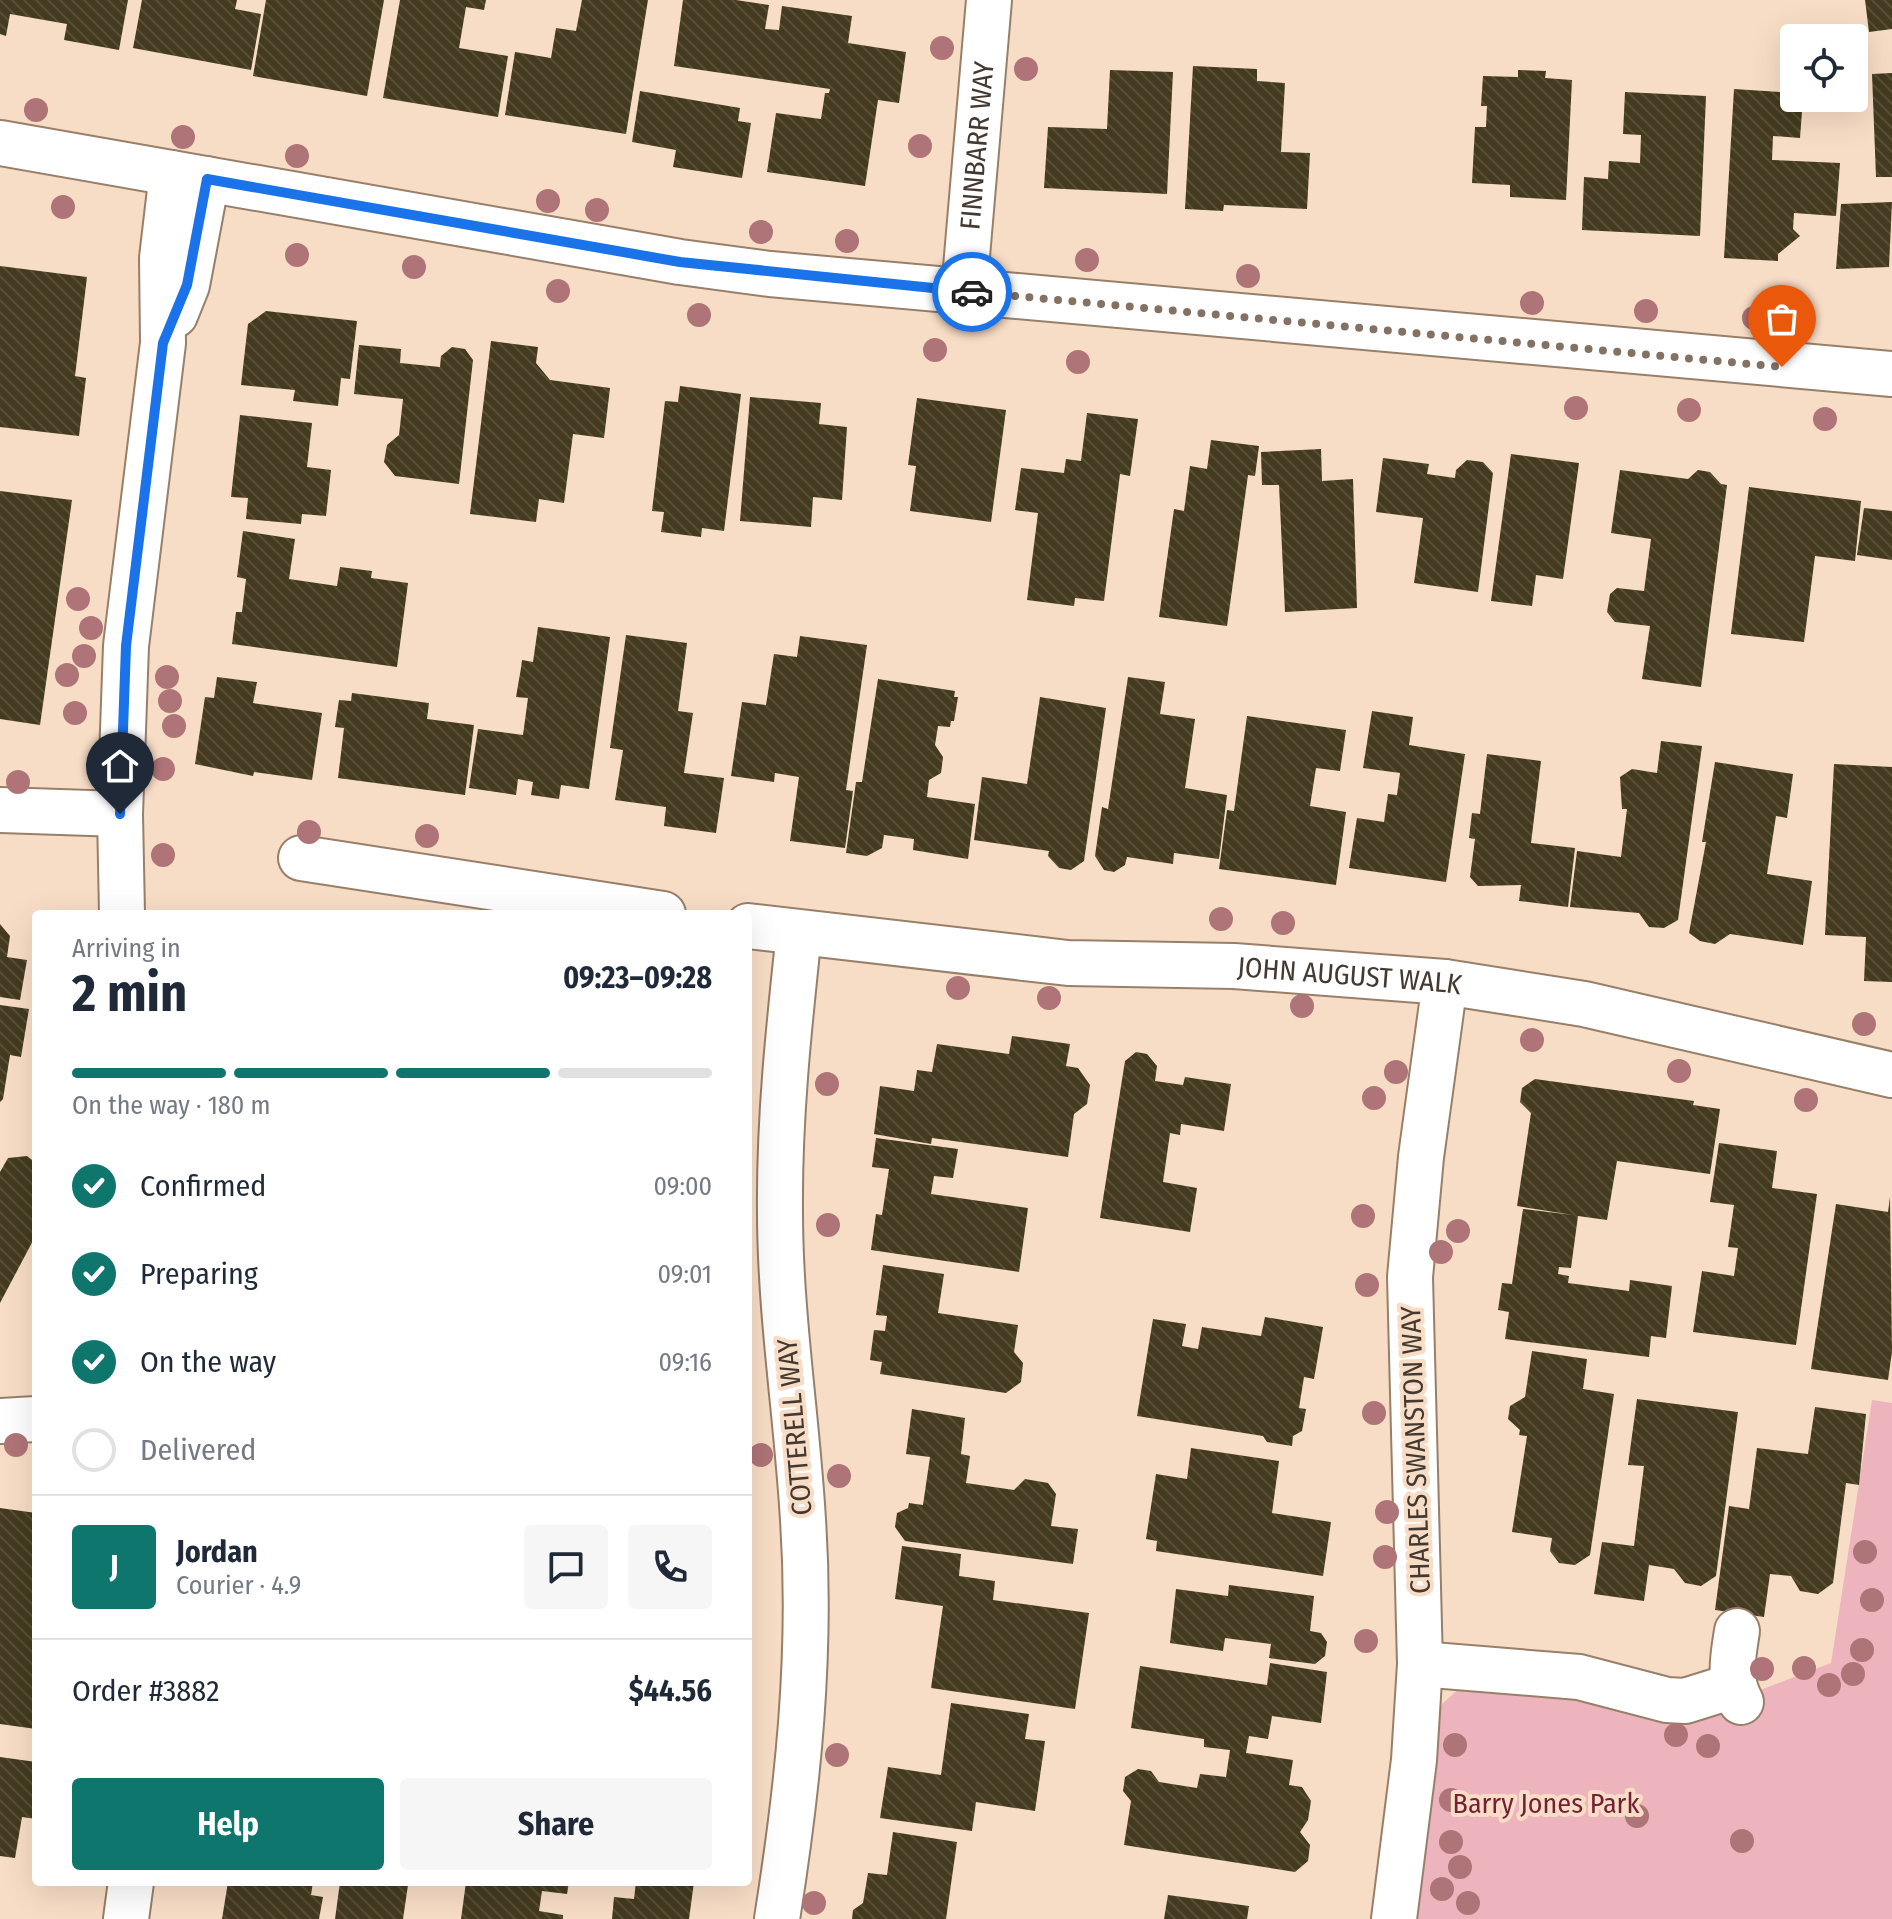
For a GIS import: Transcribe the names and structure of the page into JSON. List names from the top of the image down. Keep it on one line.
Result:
{"streets":{"street":["FINNBARR WAY","JOHN AUGUST WALK","COTTERELL WAY","CHARLES SWANSTON WAY"]},"crossings":[["JOHN AUGUST WALK","COTTERELL WAY"],["JOHN AUGUST WALK","CHARLES SWANSTON WAY"]],"parks":["Barry Jones Park"],"page":{"heading":["2 min","Arriving in","09:23–09:28"],"panel":["Jordan","Courier · 4.9","Order #3882","$44.56"],"bar":"On the way · 180 m","list":[["Confirmed","09:00"],["Preparing","09:01"],["On the way","09:16"],"Delivered"],"round":"J","buttons":["Help","Share"]}}
